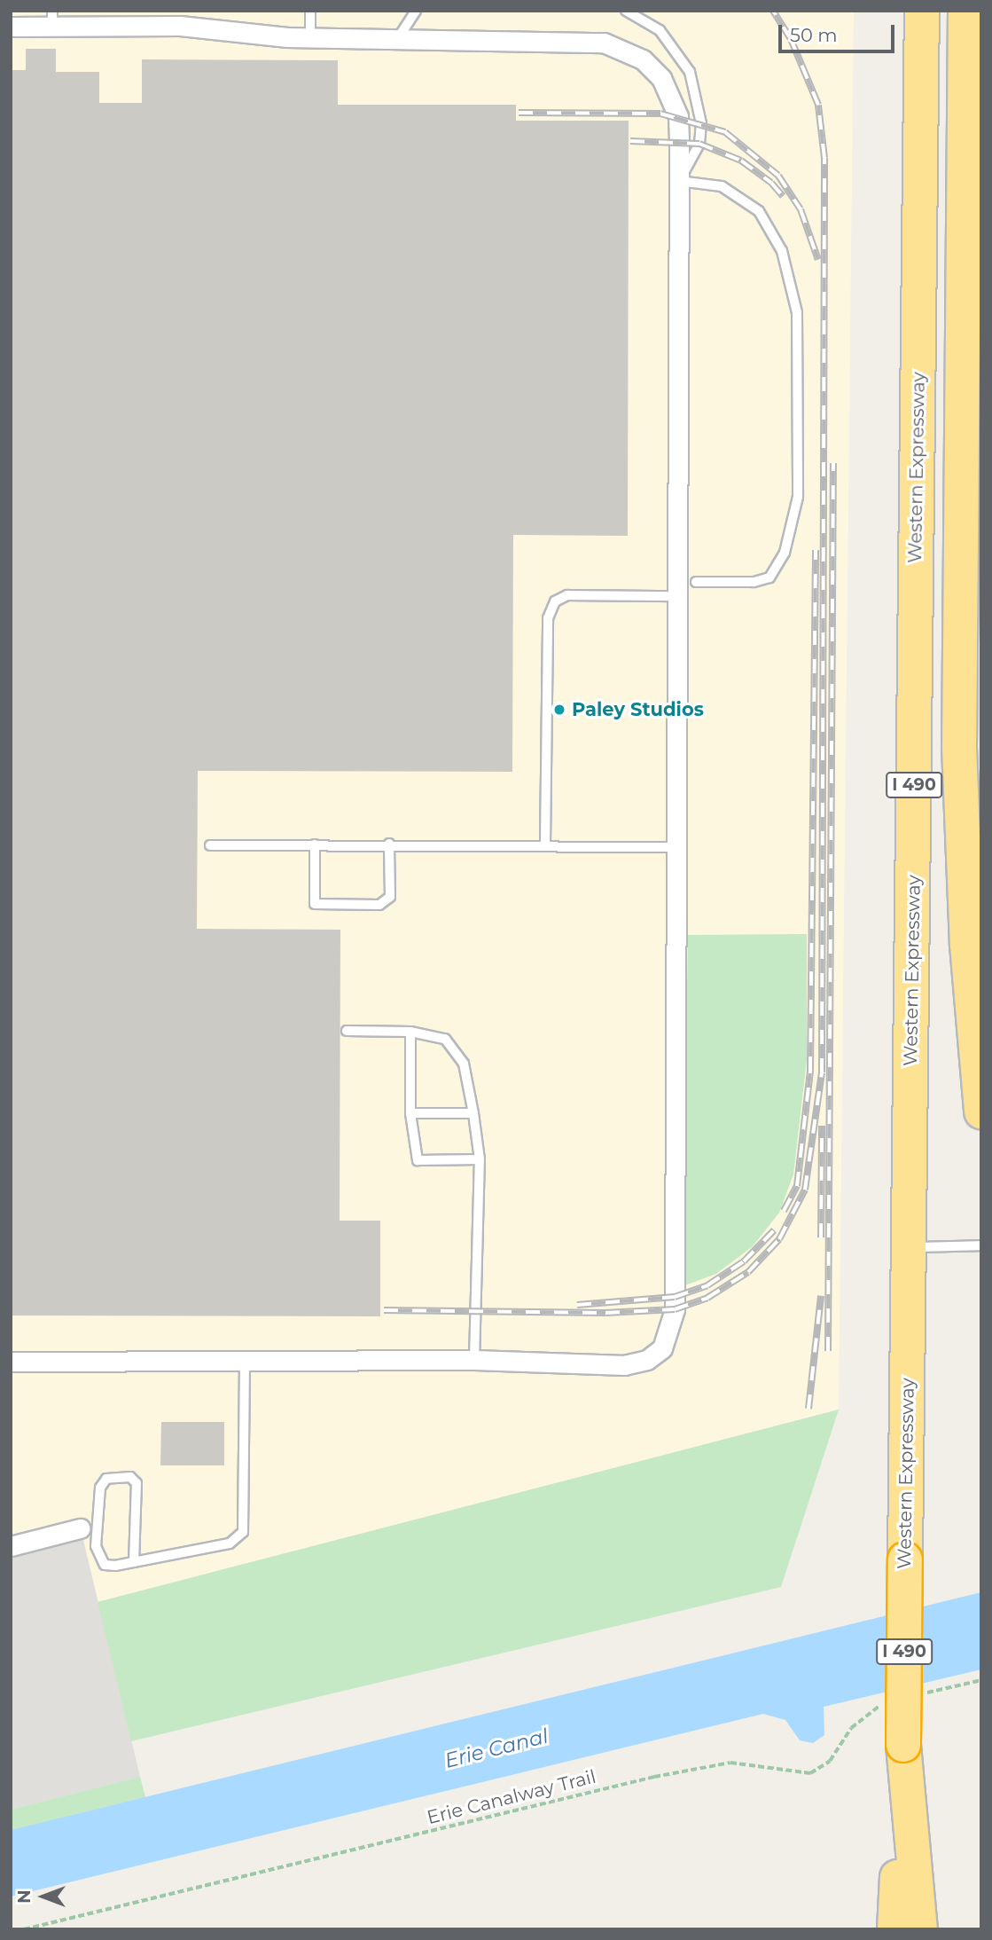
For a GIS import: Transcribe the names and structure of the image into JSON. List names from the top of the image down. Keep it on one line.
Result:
{"streets":{"highway":["Western Expressway","I 490"],"path":["Erie Canalway Trail"]},"water":["Erie Canal"],"places":["Paley Studios"],"scale_bar":"50 m","north":"left"}
